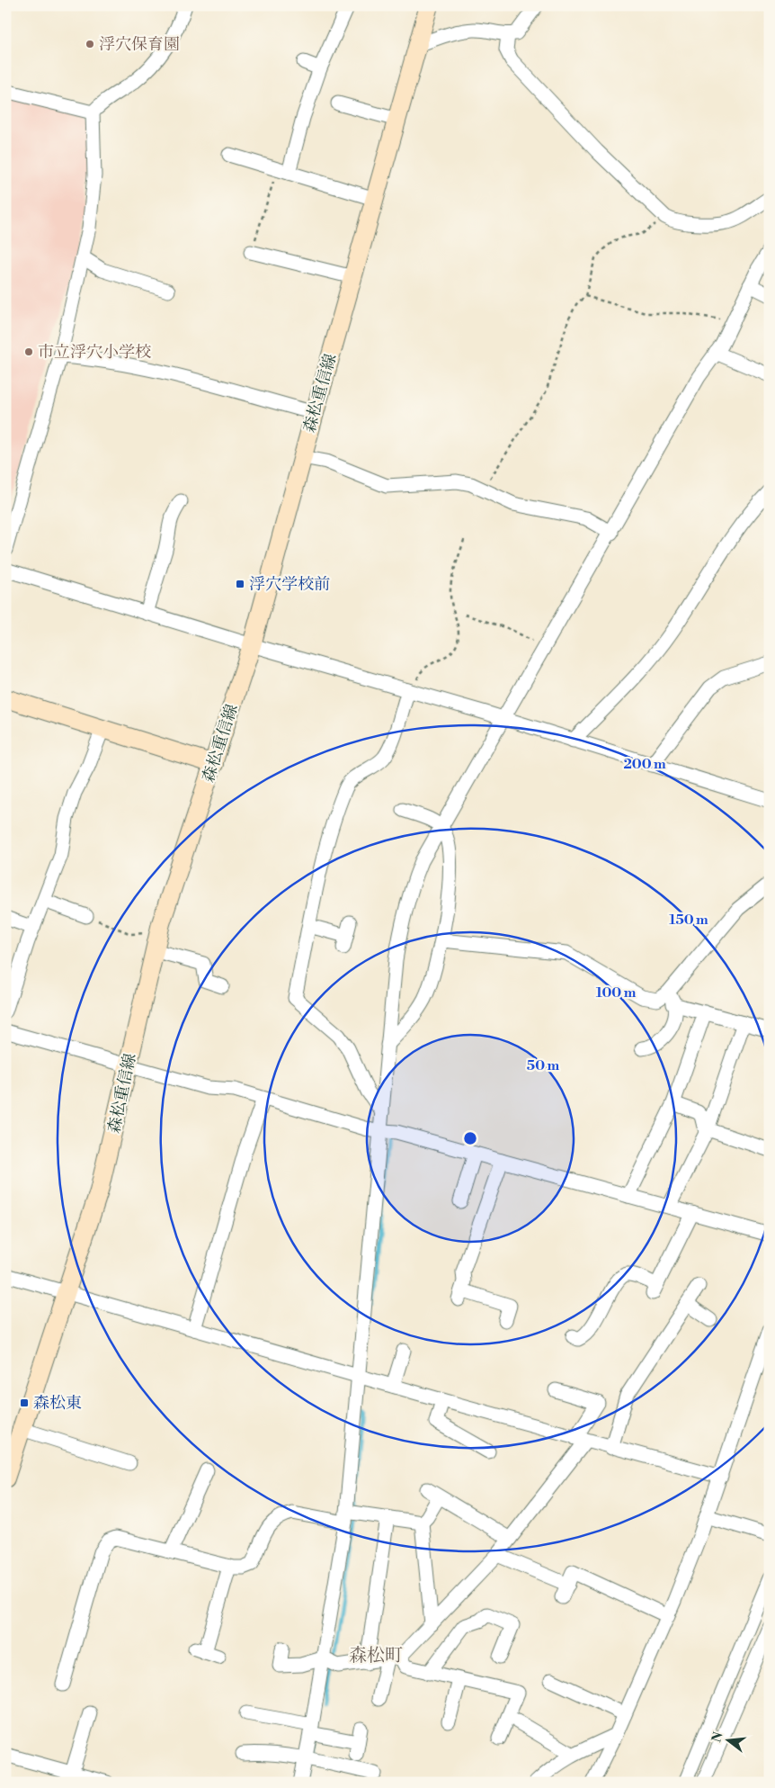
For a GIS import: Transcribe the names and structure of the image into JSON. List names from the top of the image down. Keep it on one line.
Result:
{"streets":{"main road":["森松重信線"]},"districts":["森松町"],"places":{"other":["浮穴保育園","市立浮穴小学校"],"transit":["浮穴学校前","森松東"]},"north":"left","rings":["200 m","150 m","100 m","50 m"]}
